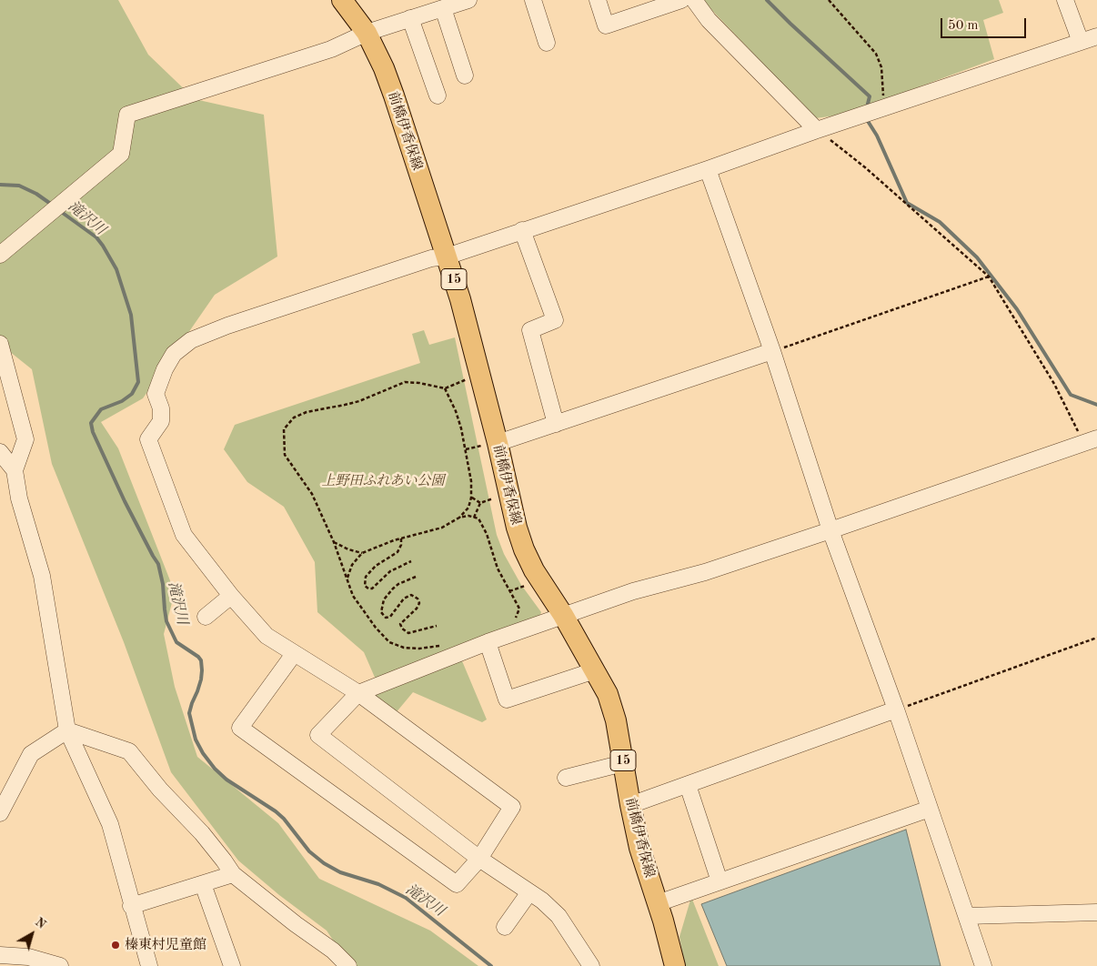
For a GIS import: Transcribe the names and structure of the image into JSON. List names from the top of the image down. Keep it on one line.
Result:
{"streets":{"main road":["前橋伊香保線","15"]},"water":["滝沢川"],"parks":["上野田ふれあい公園"],"places":["榛東村児童館"],"scale_bar":"50 m","north":"top right"}
